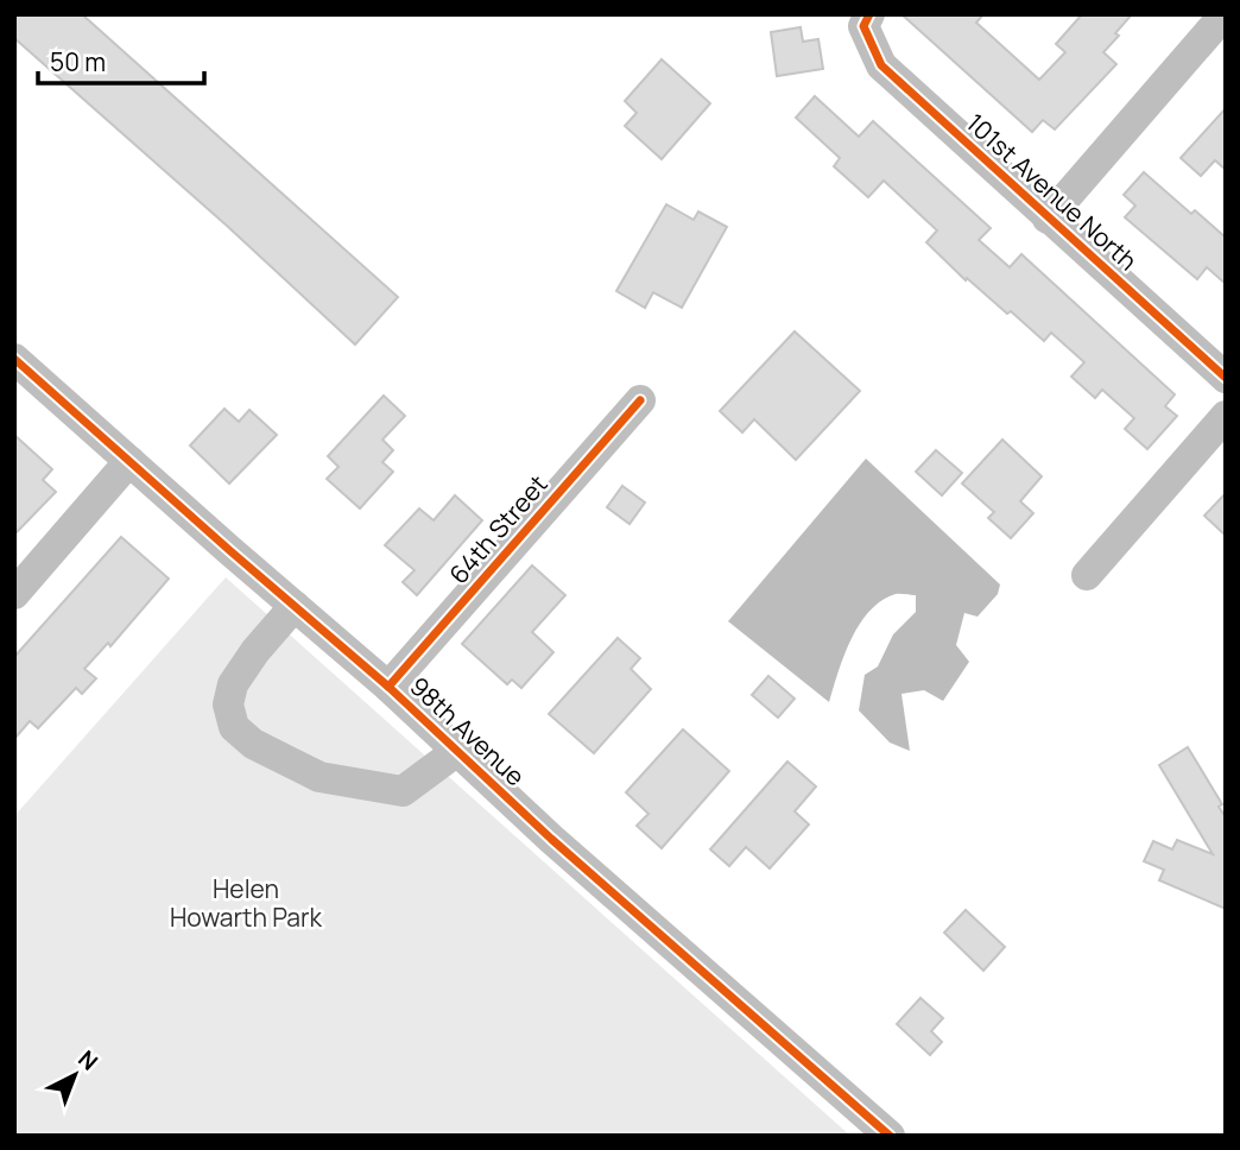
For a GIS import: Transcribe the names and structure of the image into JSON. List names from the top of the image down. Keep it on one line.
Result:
{"streets":{"street":["101st Avenue North","64th Street","98th Avenue"]},"crossings":[["64th Street","98th Avenue"]],"parks":["Helen Howarth Park"],"scale_bar":"50 m","north":"top right"}
